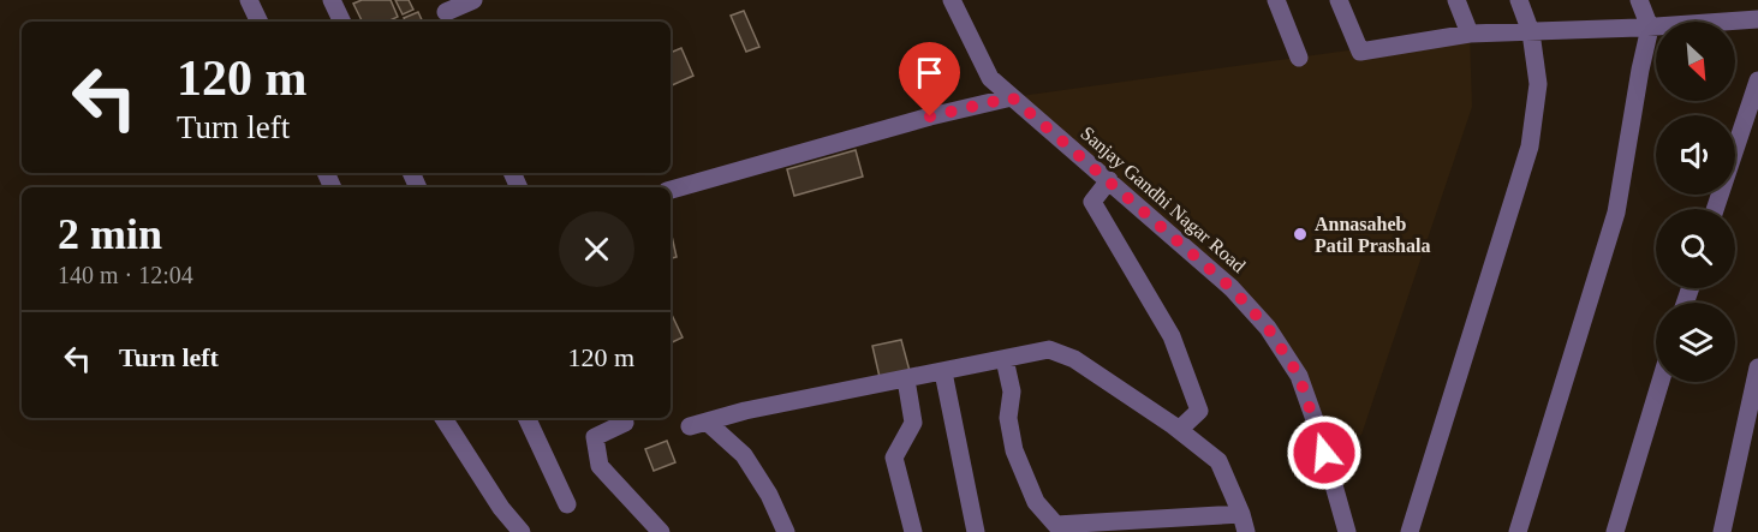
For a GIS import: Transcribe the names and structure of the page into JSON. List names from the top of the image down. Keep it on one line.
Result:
{"streets":{"street":["Sanjay Gandhi Nagar Road"]},"places":["Annasaheb Patil Prashala"],"north":"bottom right","page":{"turn":["120 m","Turn left"],"heading":["2 min","140 m · 12:04"],"list":[{"name":"Turn left","value":"120 m"}]}}
